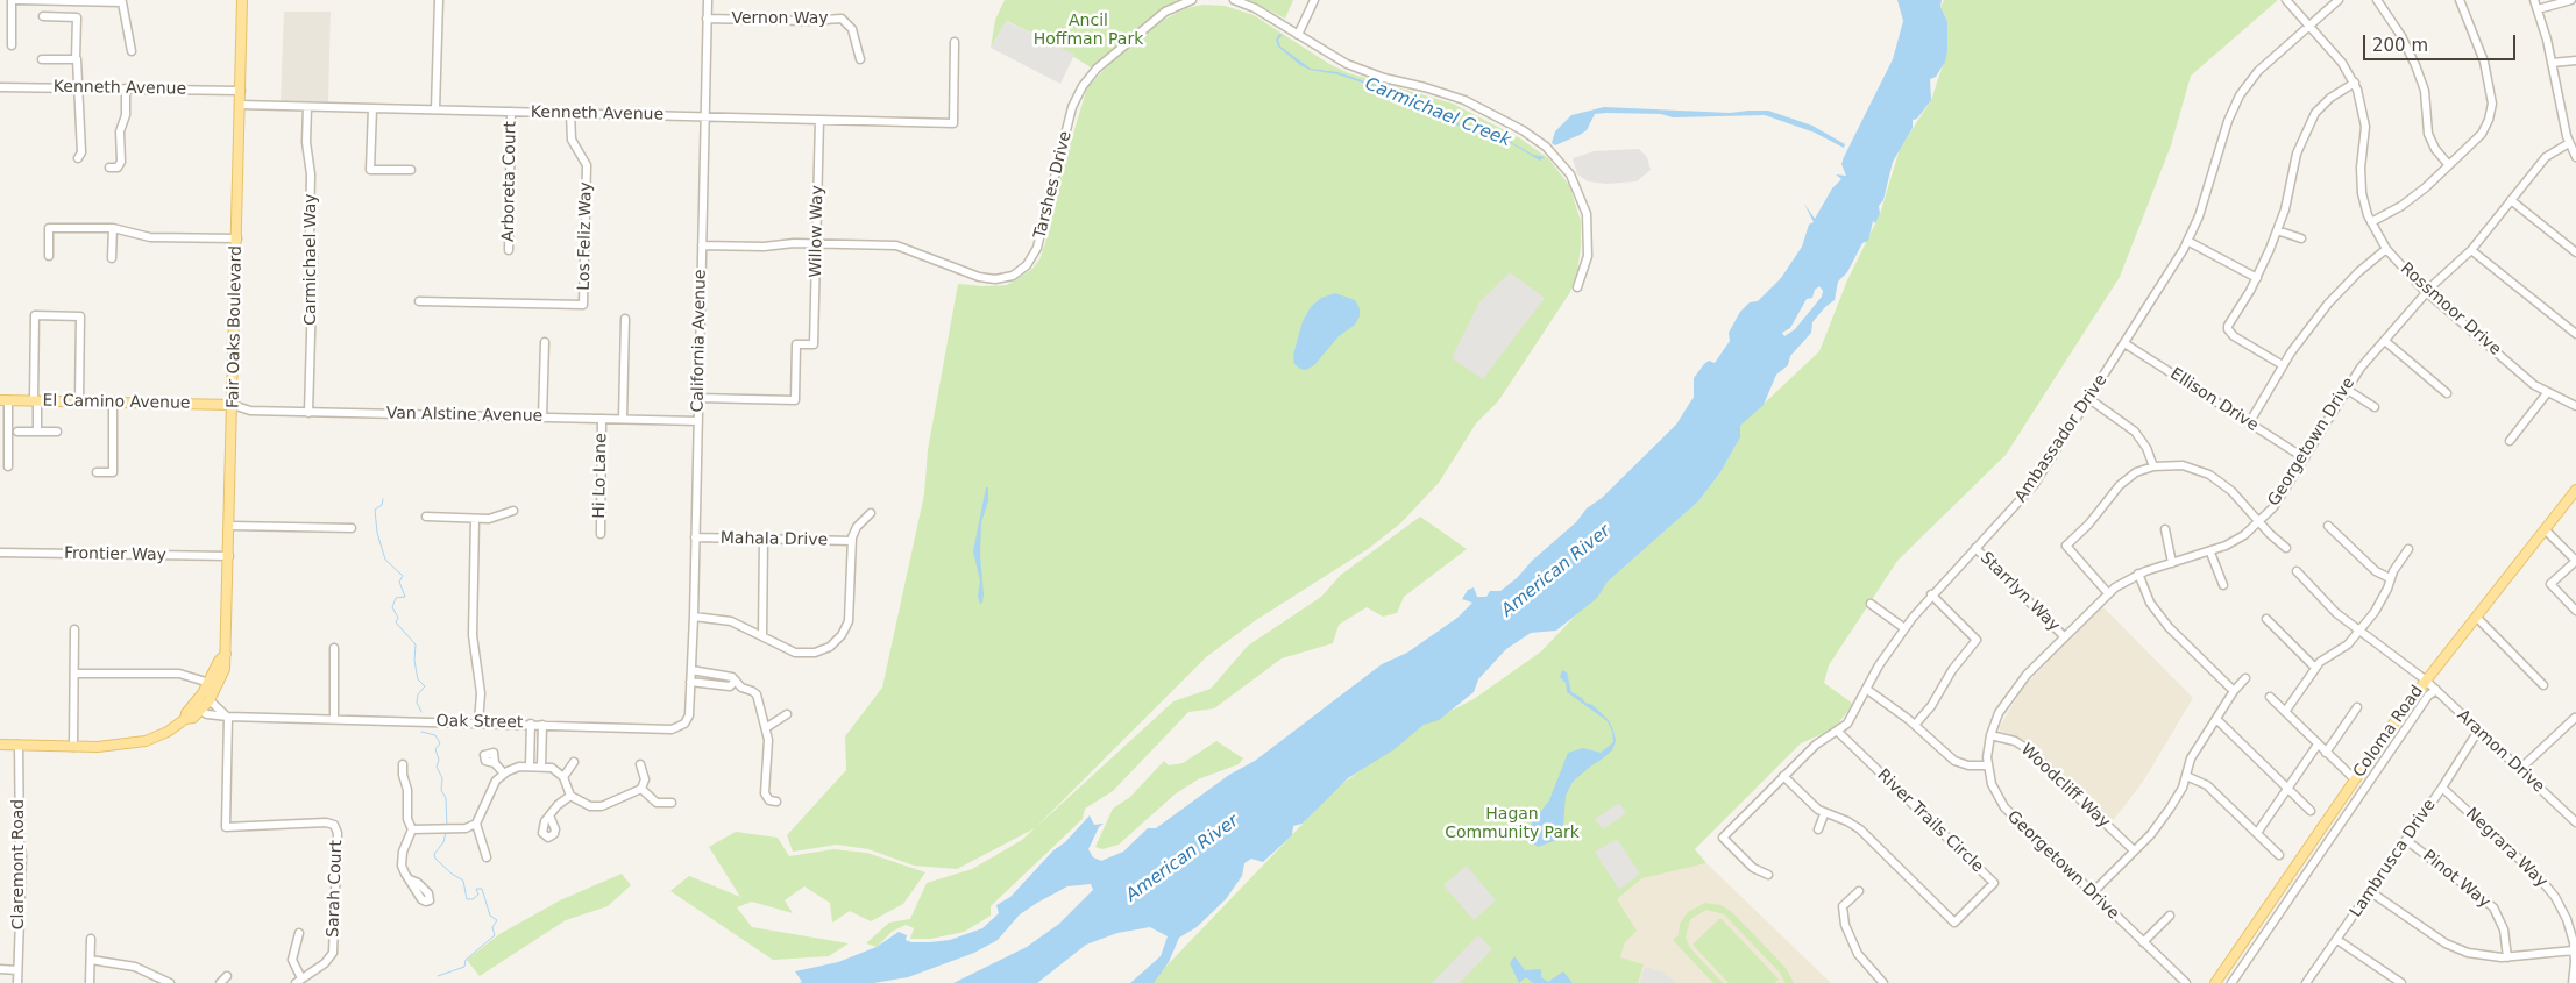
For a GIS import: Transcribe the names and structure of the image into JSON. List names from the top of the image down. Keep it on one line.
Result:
{"streets":{"main road":["Fair Oaks Boulevard","El Camino Avenue","Coloma Road"],"street":["Vernon Way","Kenneth Avenue","Arboreta Court","Tarshes Drive","Willow Way","Los Feliz Way","Carmichael Way","Rossmoor Drive","California Avenue","Ellison Drive","Van Alstine Avenue","Ambassador Drive","Georgetown Drive","Hi Lo Lane","Mahala Drive","Frontier Way","Starrlyn Way","Oak Street","Aramon Drive","Woodcliff Way","River Trails Circle","Negrara Way","Lambrusca Drive","Claremont Road","Pinot Way","Sarah Court"]},"crossings":[["Vernon Way","California Avenue"],["Kenneth Avenue","Arboreta Court"],["Kenneth Avenue","Willow Way"],["Kenneth Avenue","Los Feliz Way"],["Kenneth Avenue","Carmichael Way"],["Kenneth Avenue","Fair Oaks Boulevard"],["Kenneth Avenue","California Avenue"],["Tarshes Drive","Willow Way"],["Tarshes Drive","California Avenue"],["Willow Way","California Avenue"],["Carmichael Way","Van Alstine Avenue"],["Rossmoor Drive","Ambassador Drive"],["Rossmoor Drive","Georgetown Drive"],["Fair Oaks Boulevard","El Camino Avenue"],["Fair Oaks Boulevard","Van Alstine Avenue"],["Fair Oaks Boulevard","Frontier Way"],["Fair Oaks Boulevard","Oak Street"],["Fair Oaks Boulevard","Claremont Road"],["California Avenue","Van Alstine Avenue"],["California Avenue","Mahala Drive"],["California Avenue","Oak Street"],["Ellison Drive","Ambassador Drive"],["Ellison Drive","Georgetown Drive"],["El Camino Avenue","Van Alstine Avenue"],["Van Alstine Avenue","Hi Lo Lane"],["Ambassador Drive","Starrlyn Way"],["Ambassador Drive","River Trails Circle"],["Georgetown Drive","Starrlyn Way"],["Georgetown Drive","Woodcliff Way"],["Oak Street","Sarah Court"],["Coloma Road","Aramon Drive"],["Aramon Drive","Lambrusca Drive"],["Negrara Way","Lambrusca Drive"],["Lambrusca Drive","Pinot Way"]],"water":["Carmichael Creek","American River"],"parks":["Ancil Hoffman Park","Hagan Community Park"],"scale_bar":"200 m"}
